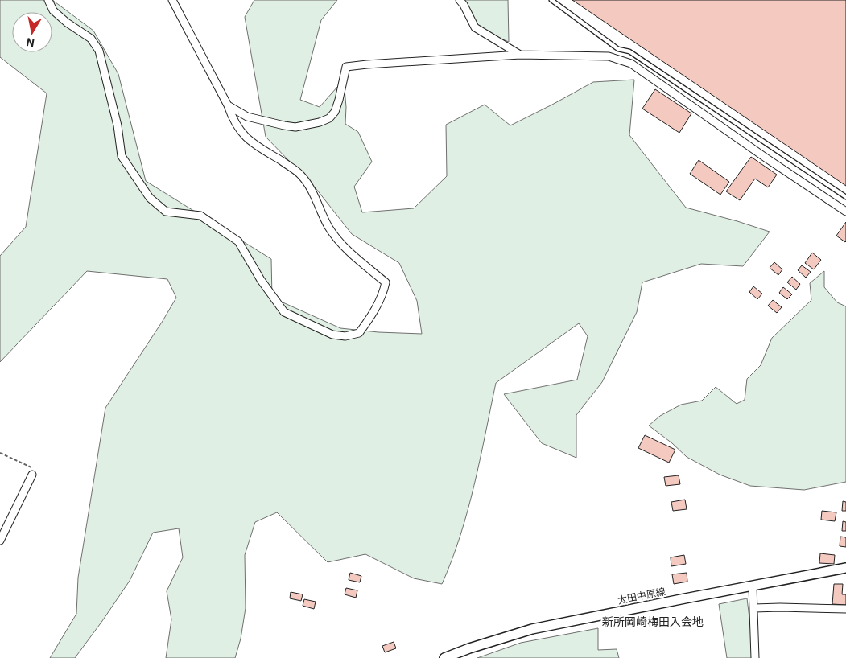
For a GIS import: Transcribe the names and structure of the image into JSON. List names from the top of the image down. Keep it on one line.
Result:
{"streets":{"main road":["太田中原線"]},"districts":["新所岡崎梅田入会地"],"north":"bottom"}
